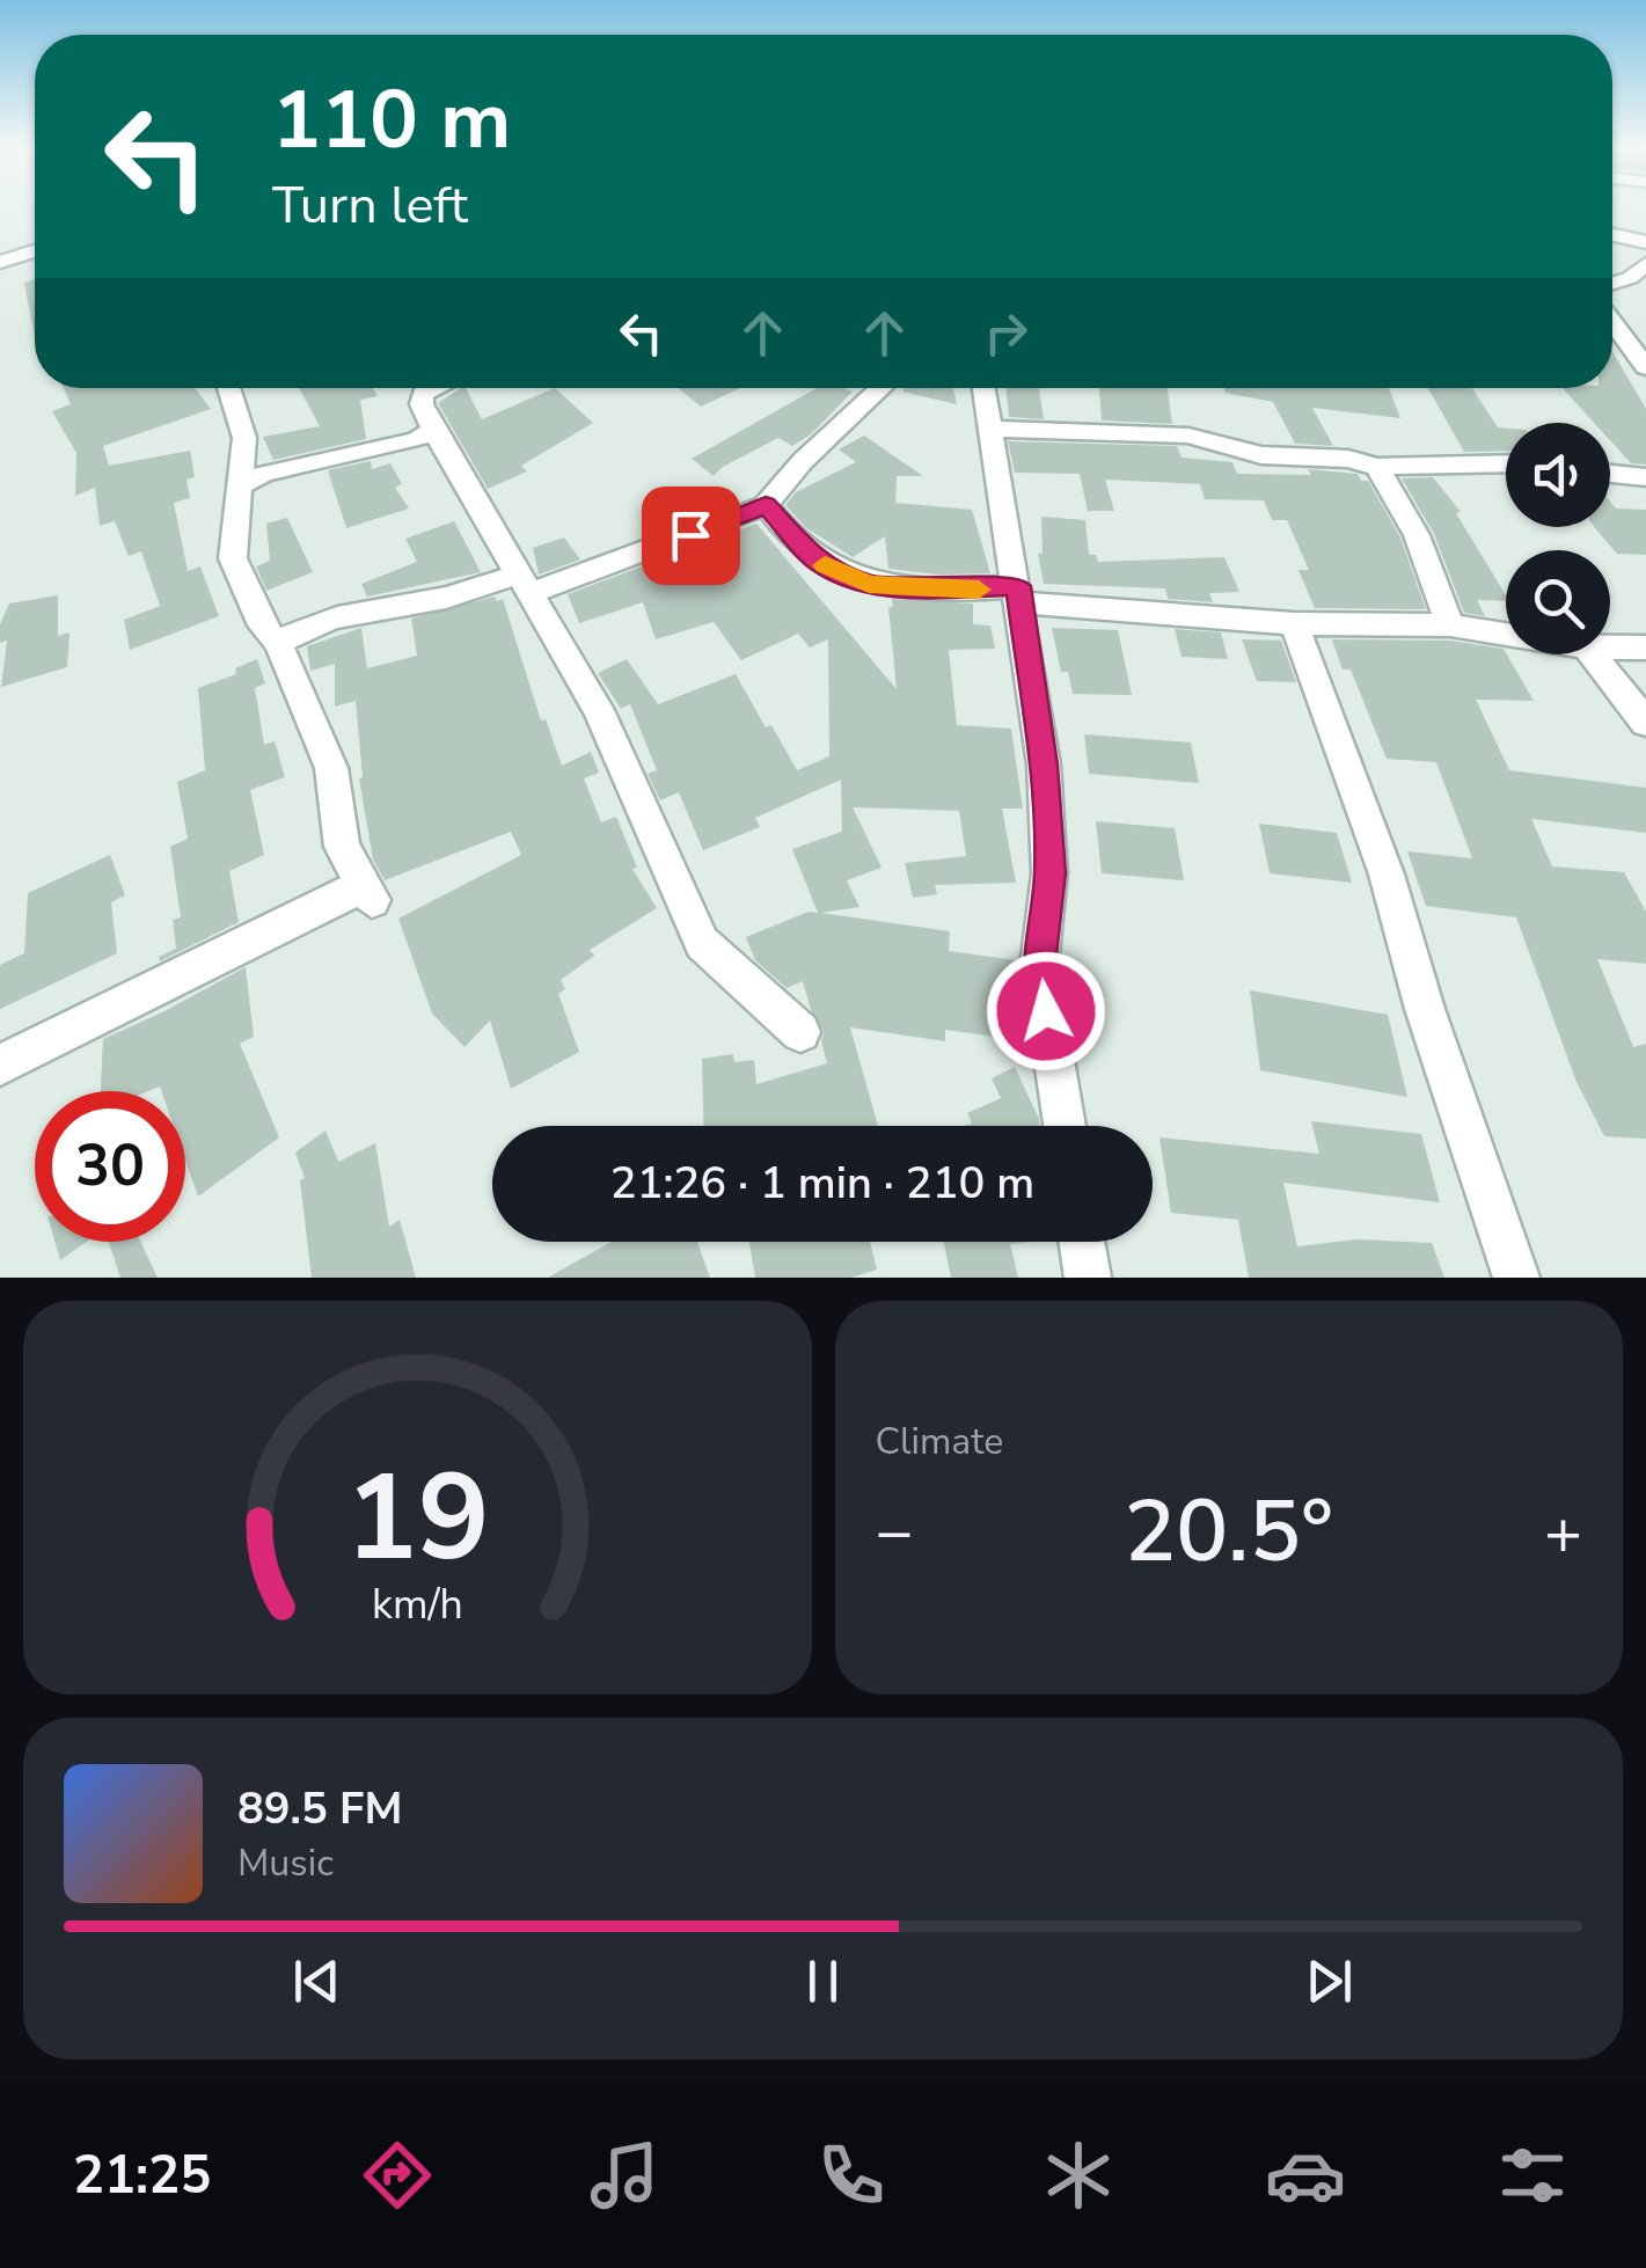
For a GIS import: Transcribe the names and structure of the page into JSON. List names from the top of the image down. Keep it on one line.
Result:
{"page":{"turn":["110 m","Turn left"],"limit":"30","trip":"21:26 · 1 min · 210 m","tile":"Climate","heat":["−","20.5°","+"],"song":["89.5 FM","Music"],"tabs":"21:25","gauge":["19","km/h"]}}
